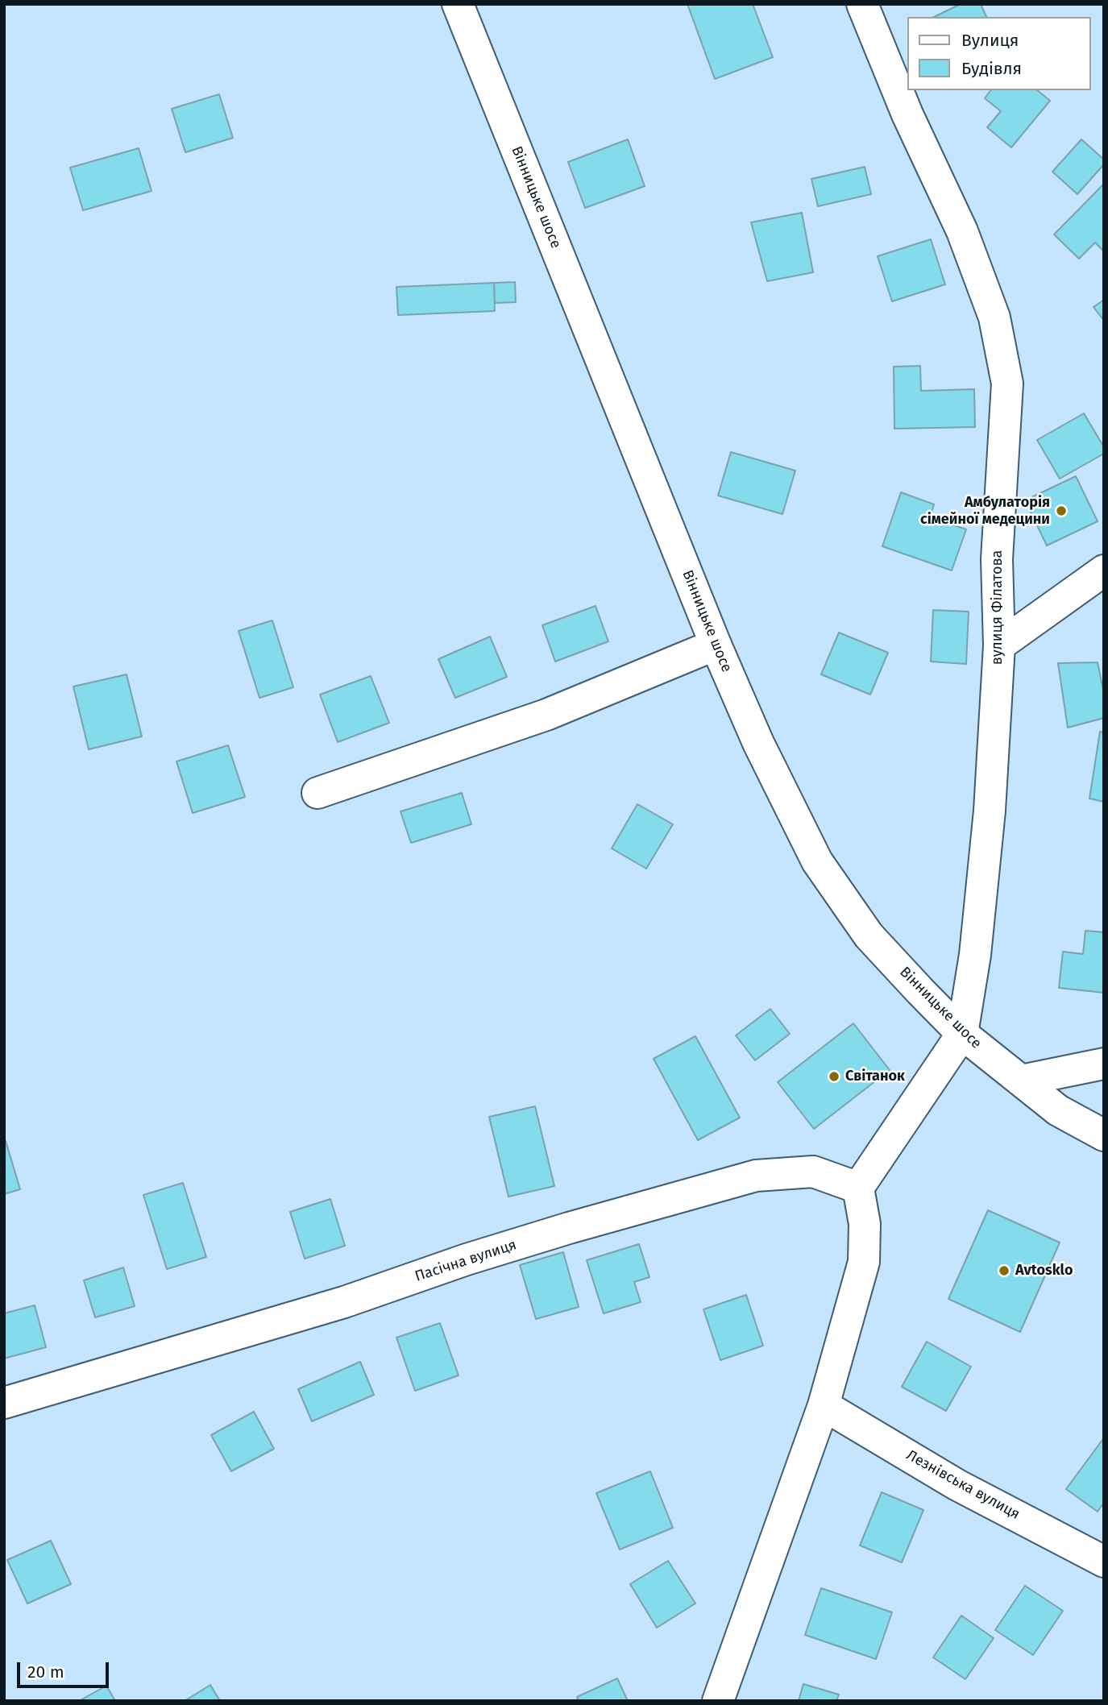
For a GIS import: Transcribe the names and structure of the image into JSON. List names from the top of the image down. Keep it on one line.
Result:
{"streets":{"street":["Вінницьке шосе","вулиця Філатова","Пасічна вулиця","Лезнівська вулиця"]},"crossings":[["Вінницьке шосе","вулиця Філатова"]],"places":["Амбулаторія сімейної медецини","Світанок","Avtosklo"],"legend":["Вулиця","Будівля"],"scale_bar":"20 m"}
